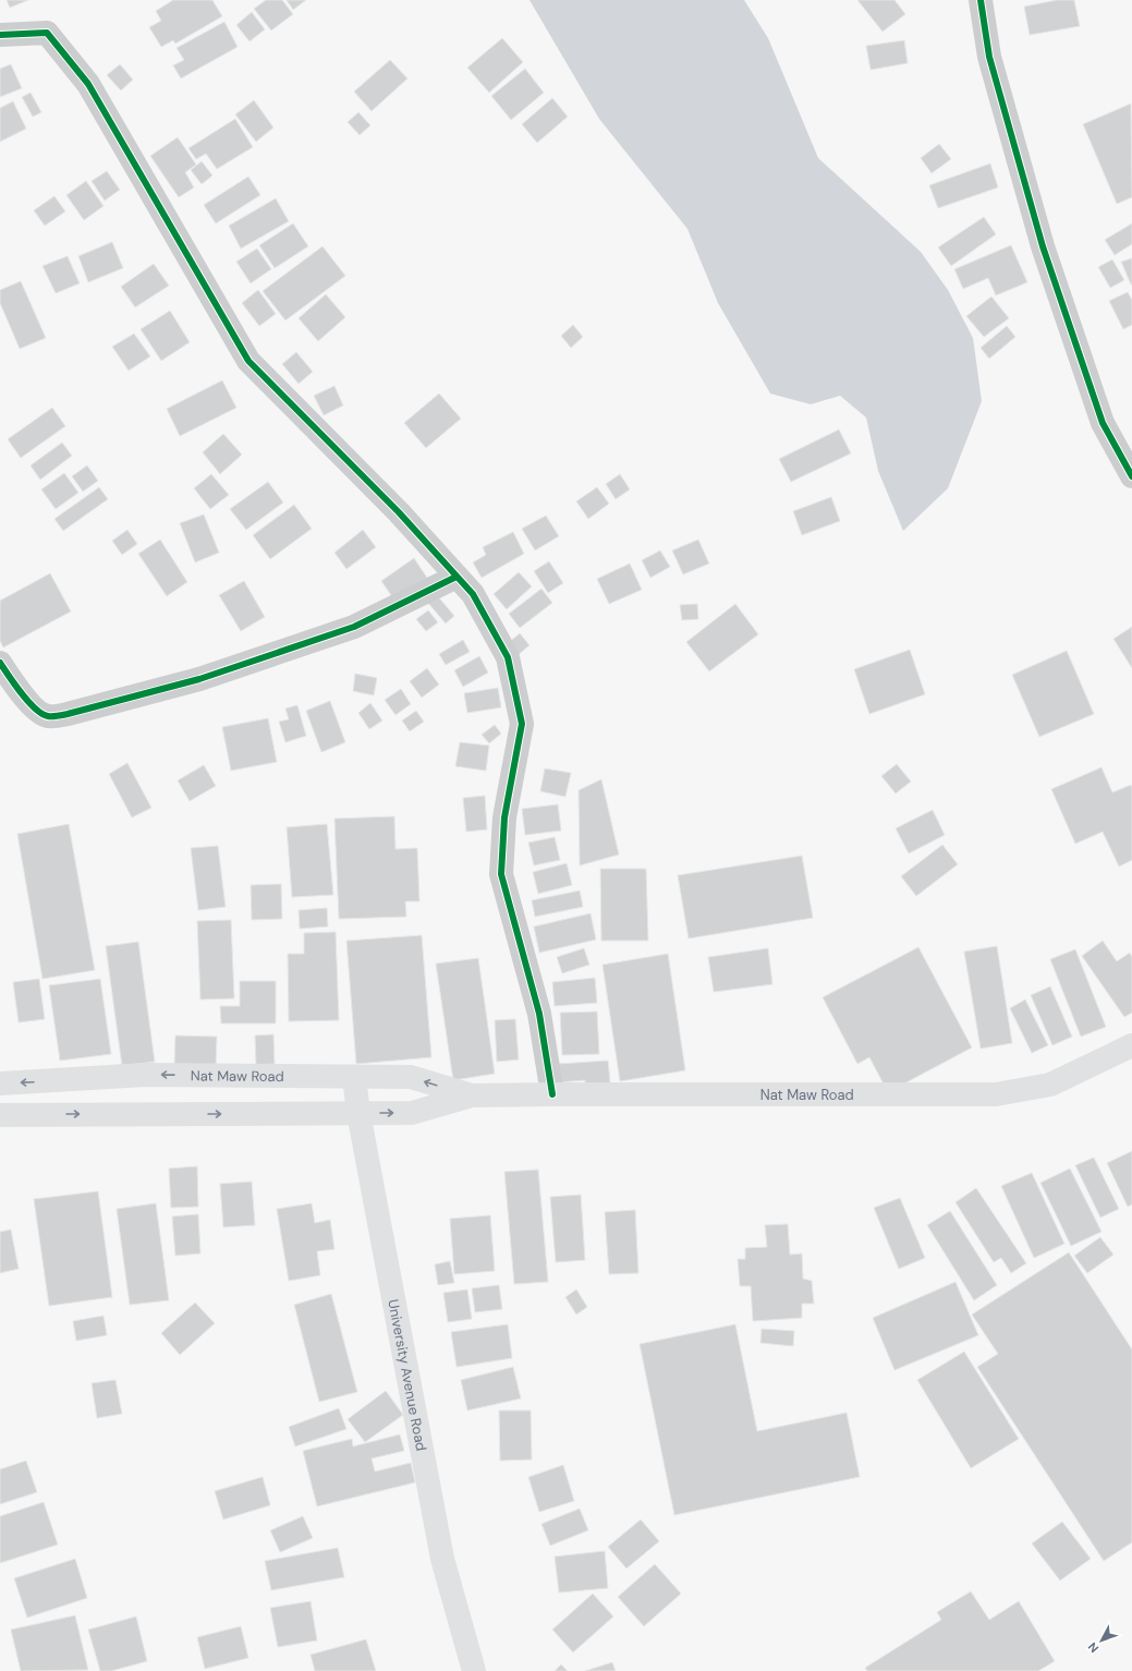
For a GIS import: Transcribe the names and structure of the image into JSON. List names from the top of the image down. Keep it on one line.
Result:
{"streets":{"main road":["Nat Maw Road","University Avenue Road"]},"crossings":[["Nat Maw Road","University Avenue Road"]],"north":"bottom left"}
